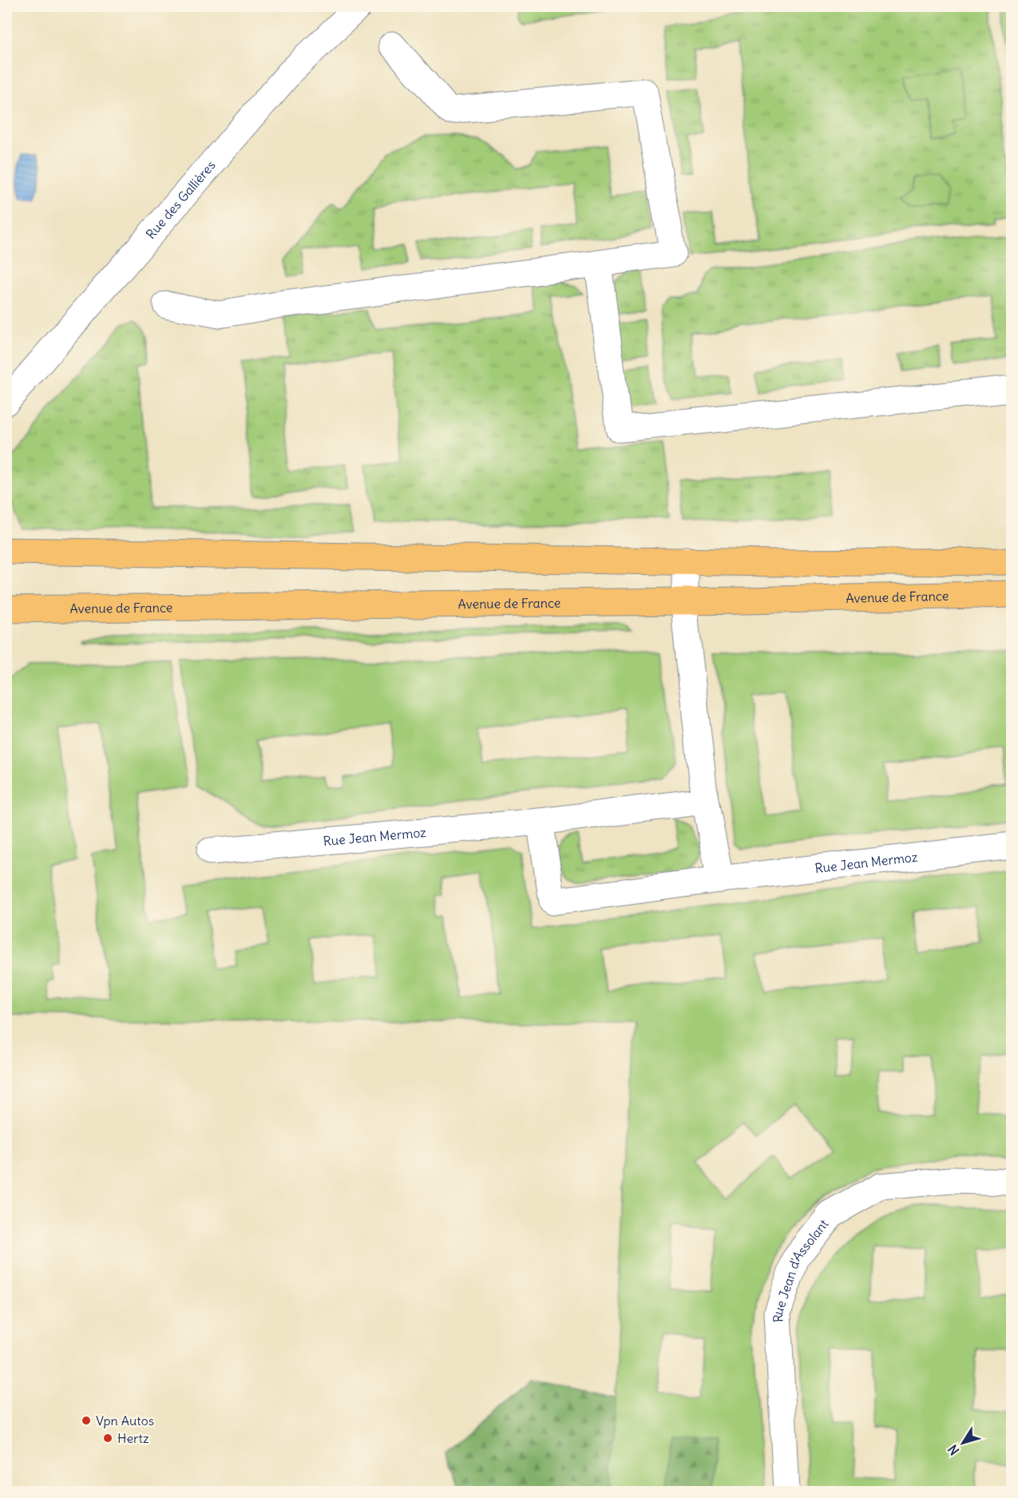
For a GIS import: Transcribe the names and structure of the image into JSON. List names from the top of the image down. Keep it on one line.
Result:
{"streets":{"main road":["Avenue de France"],"street":["Rue des Gallières","Rue Jean Mermoz","Rue Jean d'Assolant"]},"places":["Vpn Autos","Hertz"],"north":"bottom left"}
